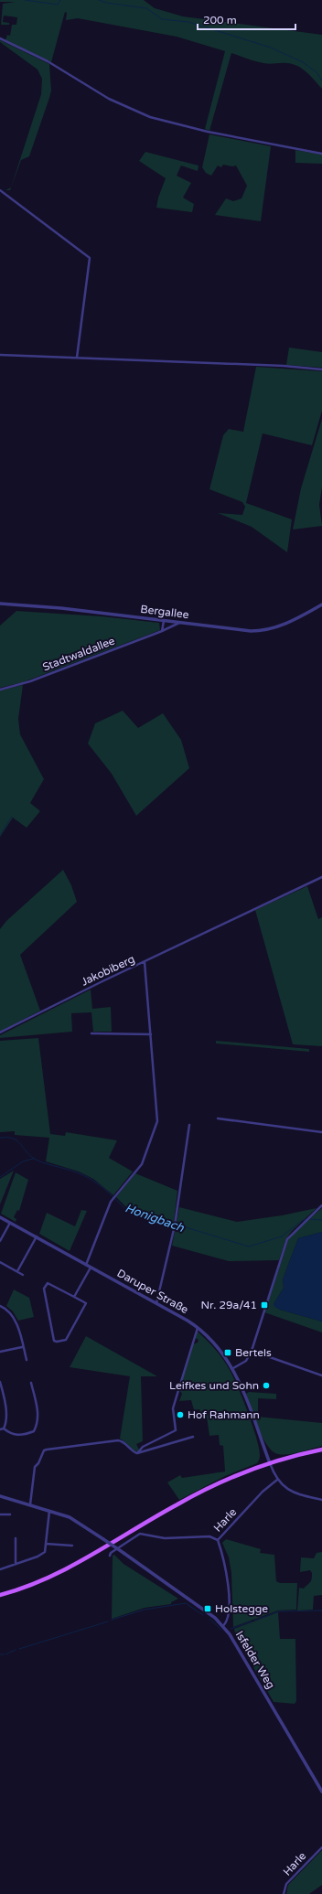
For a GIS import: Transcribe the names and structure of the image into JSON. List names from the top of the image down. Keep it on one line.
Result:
{"streets":{"street":["Bergallee","Stadtwaldallee","Jakobiberg","Daruper Straße","Harle","Isfelder Weg"]},"crossings":[["Bergallee","Stadtwaldallee"],["Jakobiberg","Daruper Straße"],["Harle","Isfelder Weg"]],"water":["Honigbach"],"places":{"transit":["Nr. 29a/41","Bertels","Holstegge"],"other":["Leifkes und Sohn","Hof Rahmann"]},"scale_bar":"200 m"}
